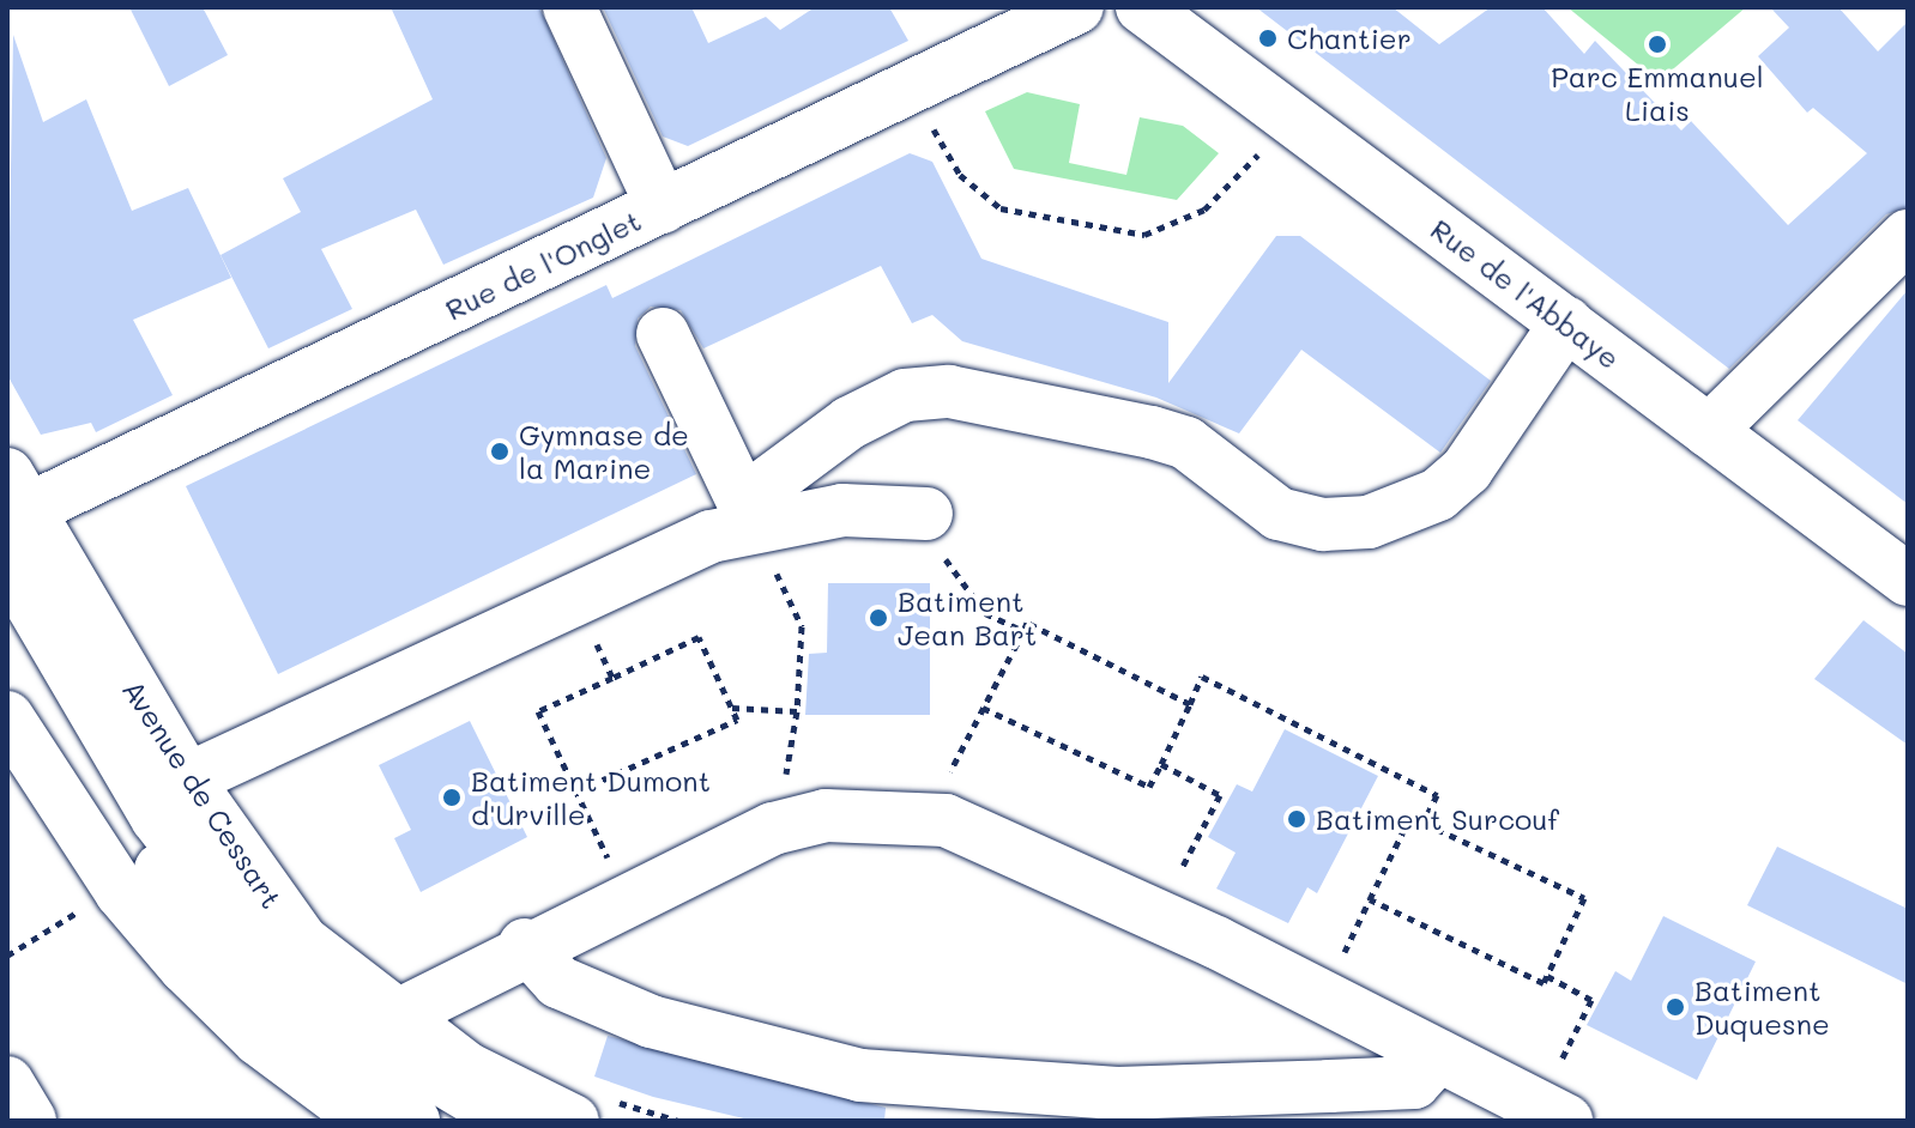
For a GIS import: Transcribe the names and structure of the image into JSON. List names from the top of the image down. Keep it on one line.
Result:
{"streets":{"street":["Rue de l'Onglet","Rue de l'Abbaye","Avenue de Cessart"]},"crossings":[["Rue de l'Onglet","Avenue de Cessart"]],"places":["Chantier","Parc Emmanuel Liais","Gymnase de la Marine","Batiment Jean Bart","Batiment Dumont d'Urville","Batiment Surcouf","Batiment Duquesne"]}
